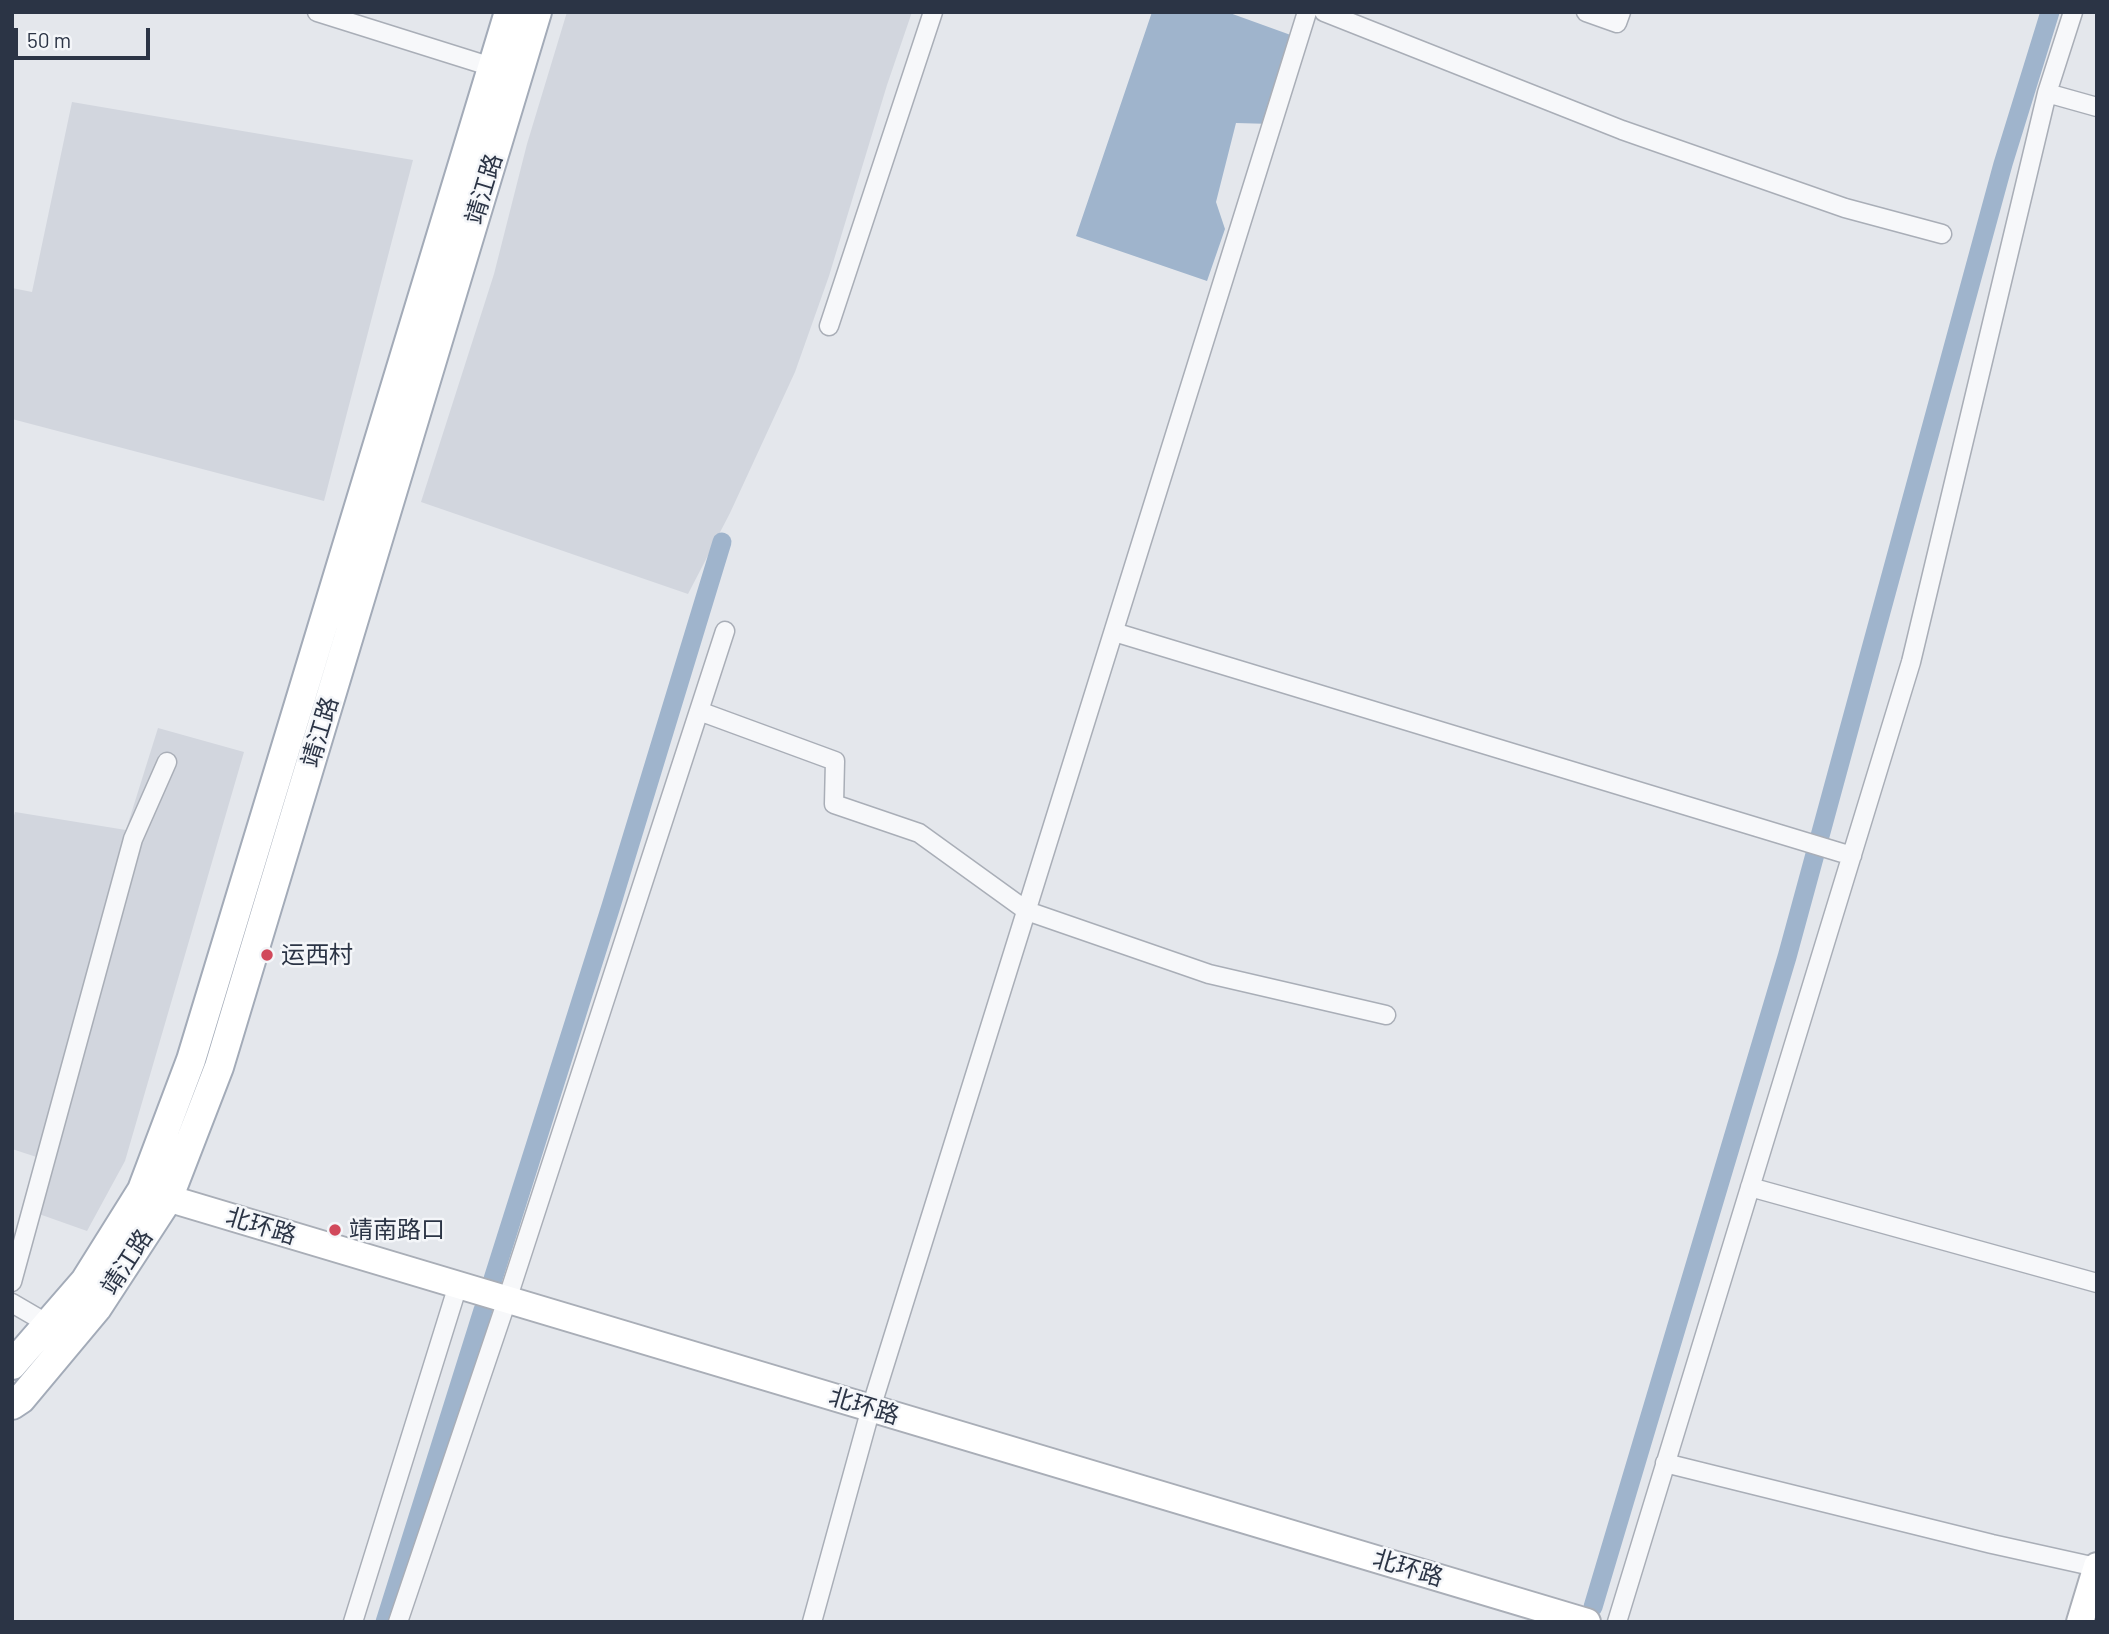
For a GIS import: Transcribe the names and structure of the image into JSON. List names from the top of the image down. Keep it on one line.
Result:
{"streets":{"main road":["靖江路","北环路"]},"crossings":[["靖江路","北环路"]],"places":["运西村","靖南路口"],"scale_bar":"50 m"}
